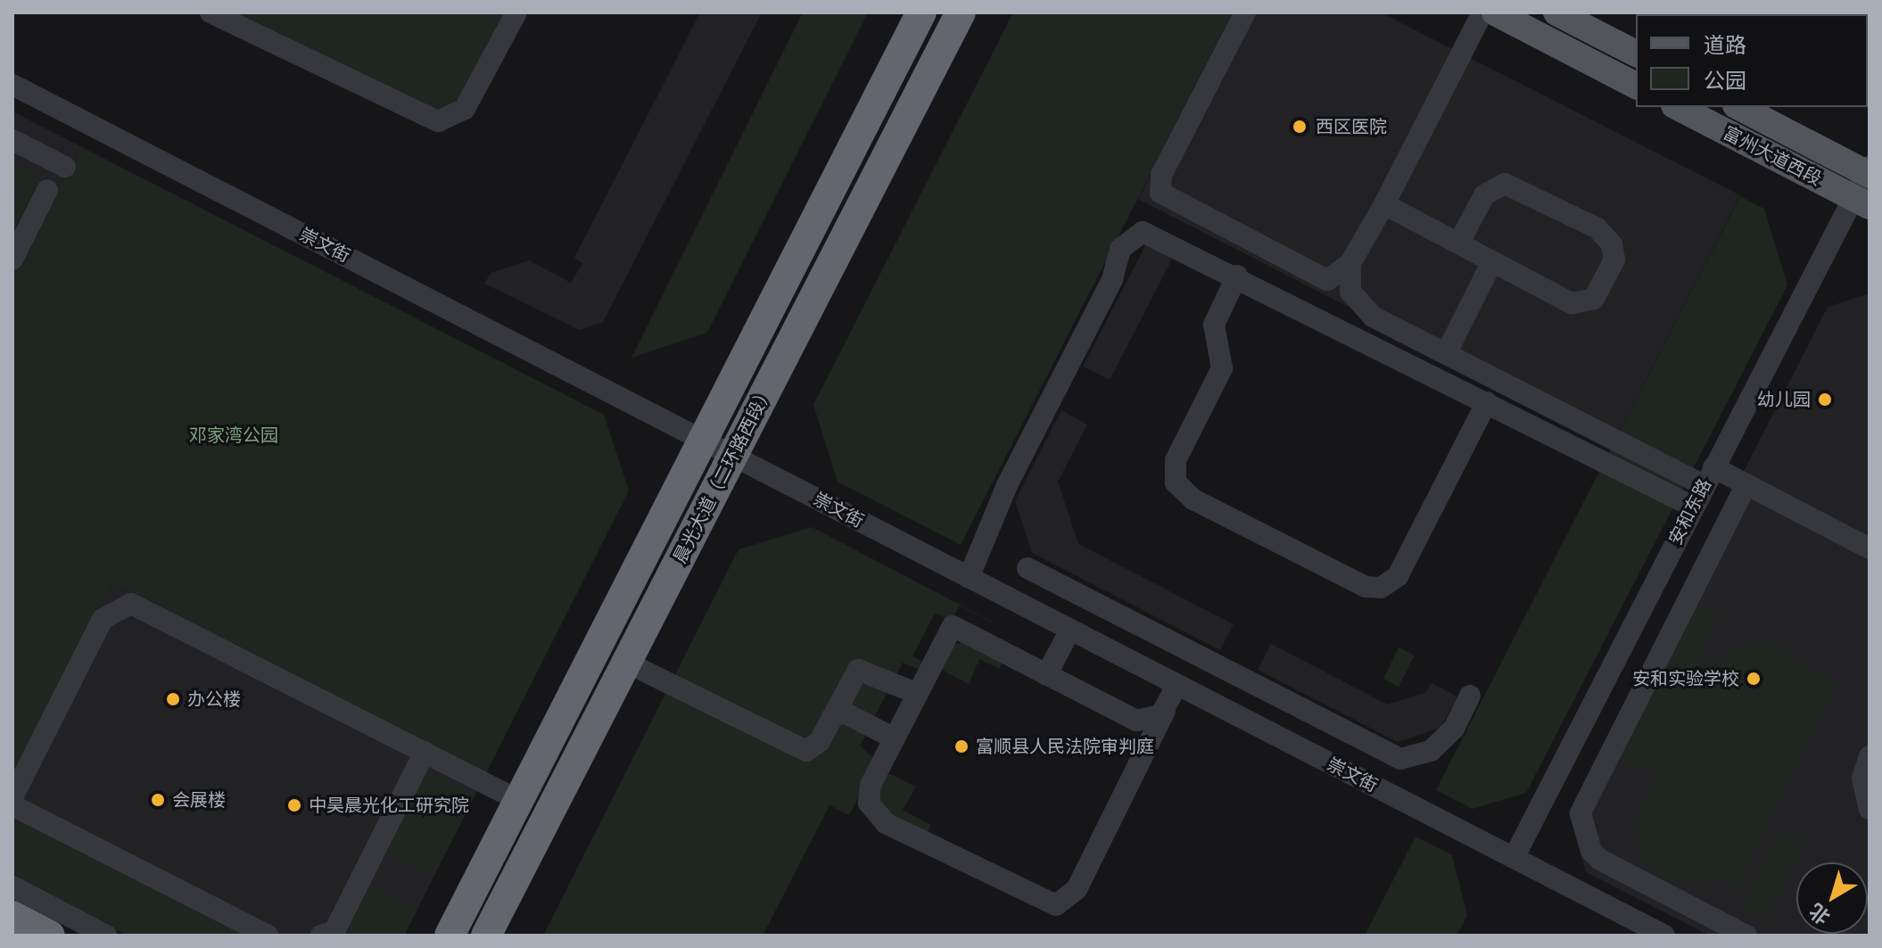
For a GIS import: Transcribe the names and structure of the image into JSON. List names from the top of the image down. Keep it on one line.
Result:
{"streets":{"highway":["晨光大道（二环路西段）"],"main road":["富州大道西段"],"street":["崇文街","安和东路"]},"crossings":[["富州大道西段","安和东路"],["崇文街","晨光大道（二环路西段）"],["崇文街","安和东路"]],"parks":["邓家湾公园"],"places":["西区医院","幼儿园","安和实验学校","办公楼","富顺县人民法院审判庭","会展楼","中昊晨光化工研究院"],"legend":["道路","公园"],"north":"bottom left"}
